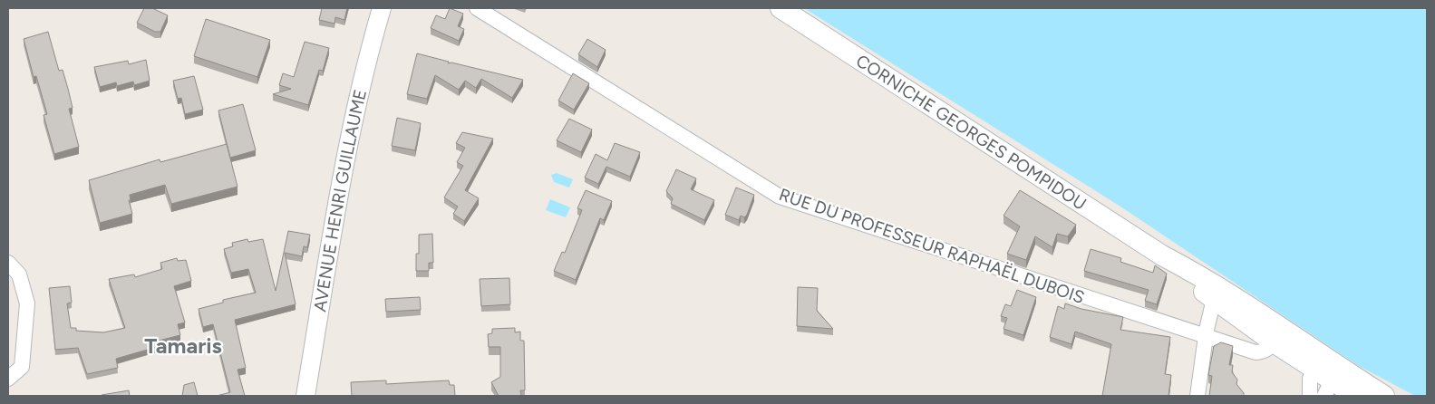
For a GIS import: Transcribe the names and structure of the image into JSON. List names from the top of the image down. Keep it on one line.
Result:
{"streets":{"main road":["CORNICHE GEORGES POMPIDOU"],"street":["AVENUE HENRI GUILLAUME","RUE DU PROFESSEUR RAPHAËL DUBOIS"]},"crossings":[["CORNICHE GEORGES POMPIDOU","RUE DU PROFESSEUR RAPHAËL DUBOIS"]],"districts":["Tamaris"]}
